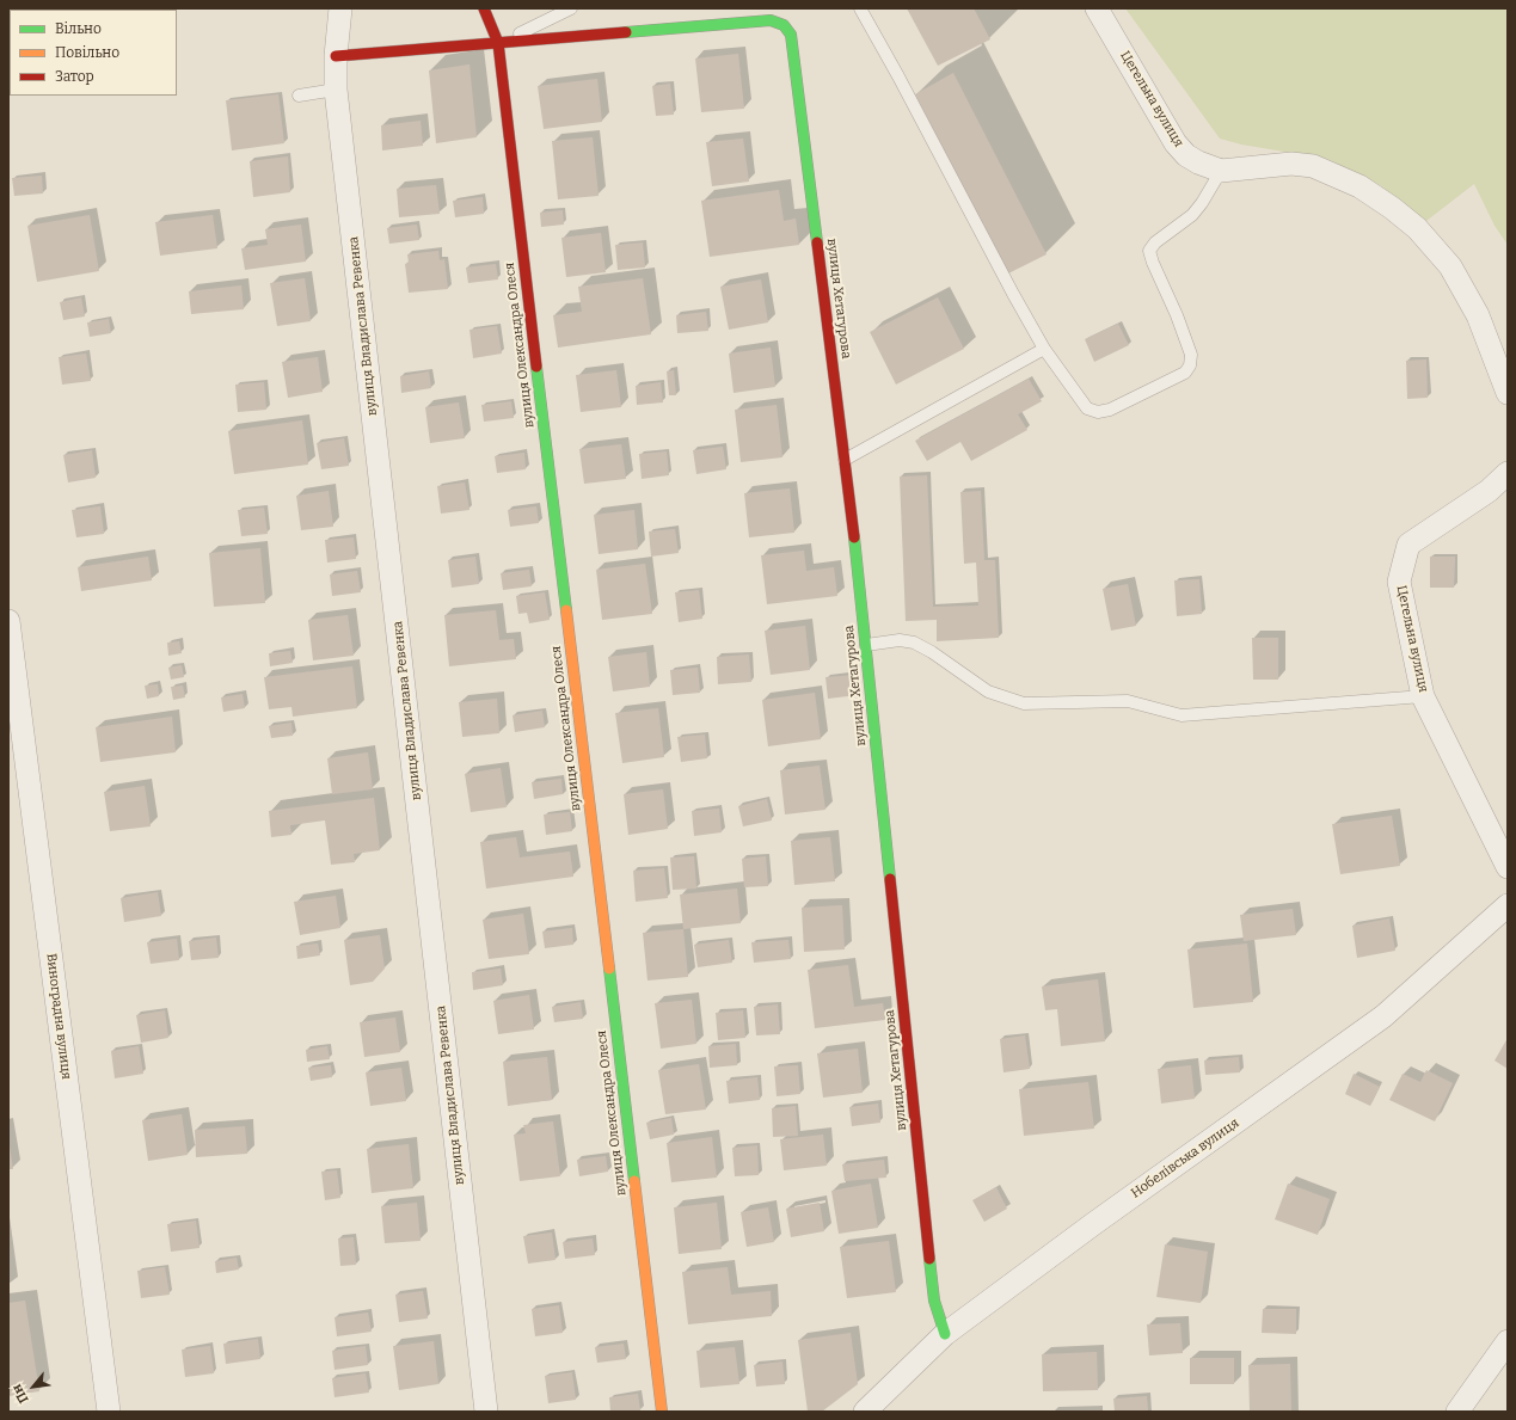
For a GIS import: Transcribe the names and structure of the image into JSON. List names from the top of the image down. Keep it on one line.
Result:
{"streets":{"street":["Цегельна вулиця","вулиця Хетагурова","вулиця Владислава Ревенка","вулиця Олександра Олеся","Виноградна вулиця","Нобелівська вулиця"]},"crossings":[["вулиця Хетагурова","вулиця Олександра Олеся"],["вулиця Хетагурова","Нобелівська вулиця"]],"legend":["Вільно","Повільно","Затор"],"north":"bottom left"}
